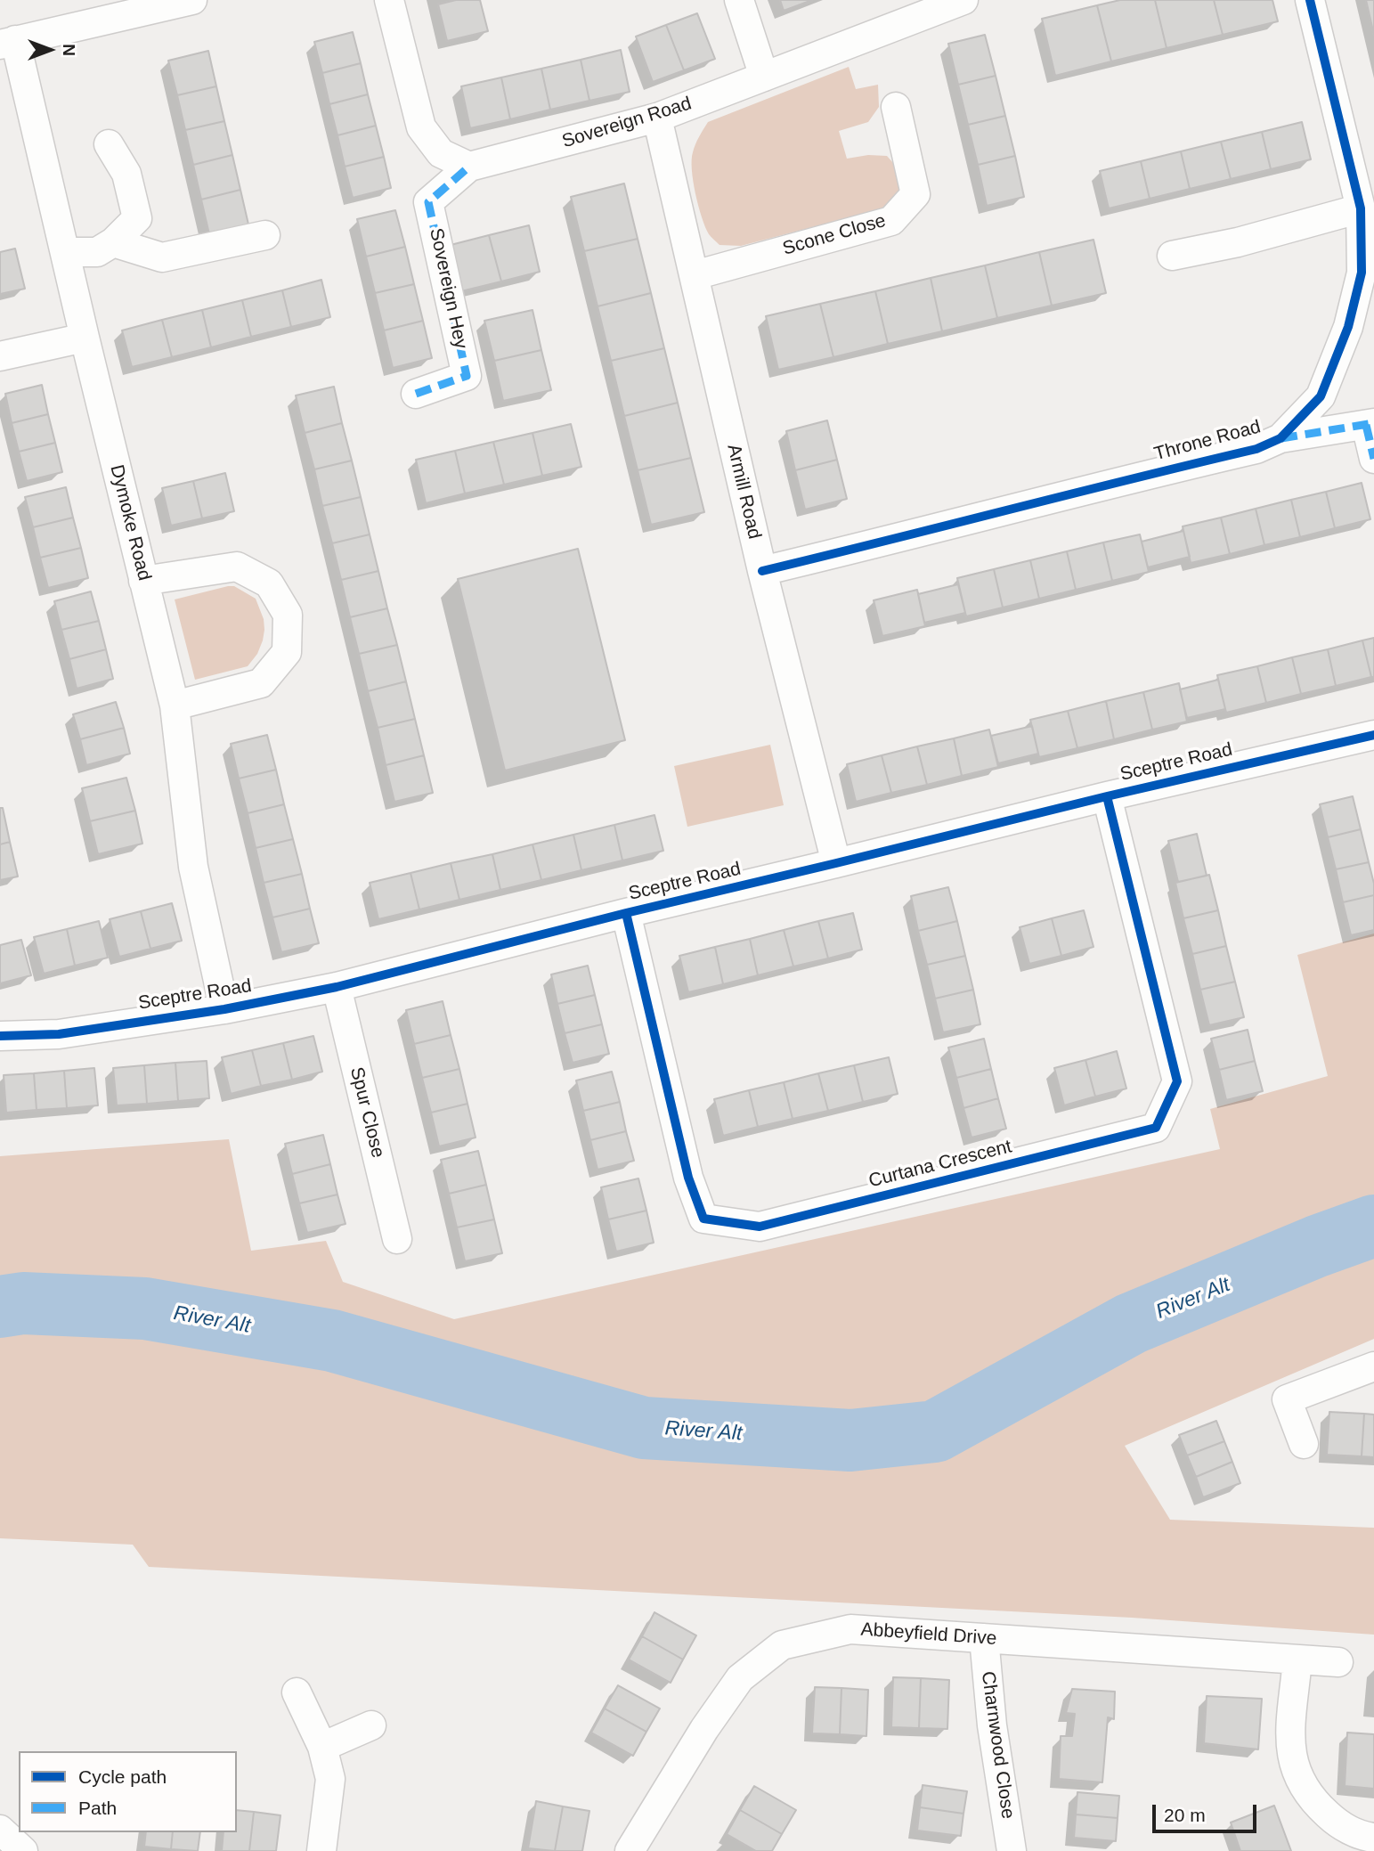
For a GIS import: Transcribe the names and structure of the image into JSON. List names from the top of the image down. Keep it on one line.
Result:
{"streets":{"street":["Sovereign Road","Scone Close","Sovereign Hey","Throne Road","Armill Road","Dymoke Road","Sceptre Road","Spur Close","Curtana Crescent","Abbeyfield Drive","Charnwood Close"]},"crossings":[["Sovereign Road","Sovereign Hey"],["Sovereign Road","Armill Road"],["Scone Close","Armill Road"],["Throne Road","Armill Road"],["Armill Road","Sceptre Road"],["Dymoke Road","Sceptre Road"],["Sceptre Road","Spur Close"],["Sceptre Road","Curtana Crescent"],["Abbeyfield Drive","Charnwood Close"]],"water":["River Alt"],"legend":["Cycle path","Path"],"scale_bar":"20 m","north":"right"}
